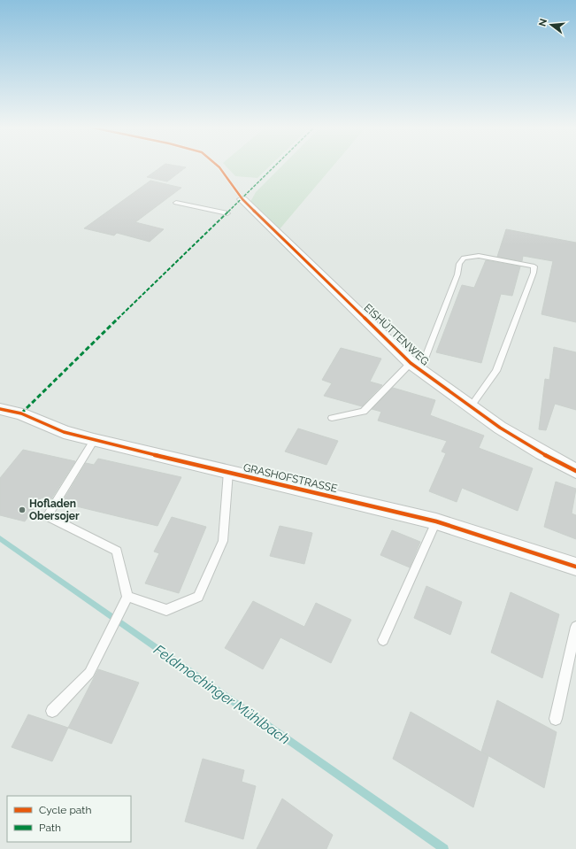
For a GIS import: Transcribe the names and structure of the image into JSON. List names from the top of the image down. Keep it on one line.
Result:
{"streets":{"street":["EISHÜTTENWEG","GRASHOFSTRASSE"]},"water":["Feldmochinger Mühlbach"],"places":["Hofladen Obersojer"],"legend":["Cycle path","Path"],"north":"left"}
